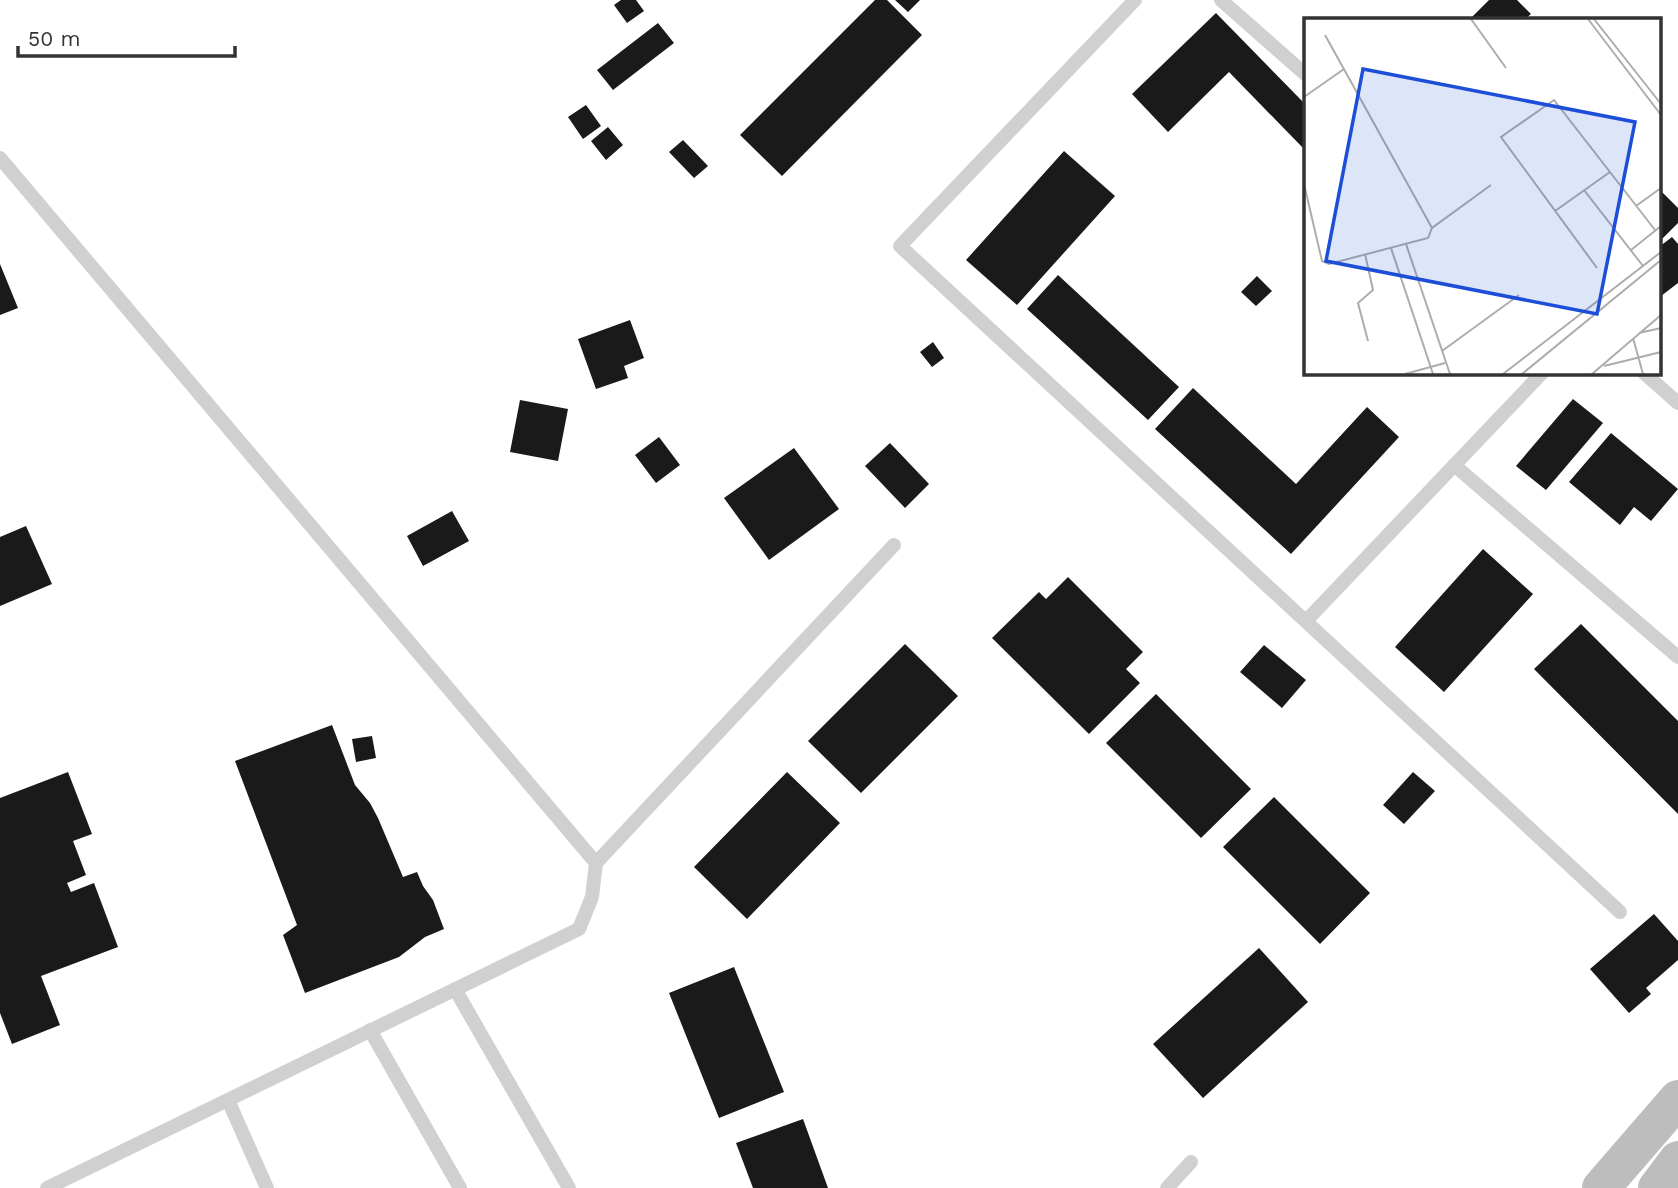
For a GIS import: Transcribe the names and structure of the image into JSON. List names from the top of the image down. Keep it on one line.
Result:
{"scale_bar":"50 m"}
